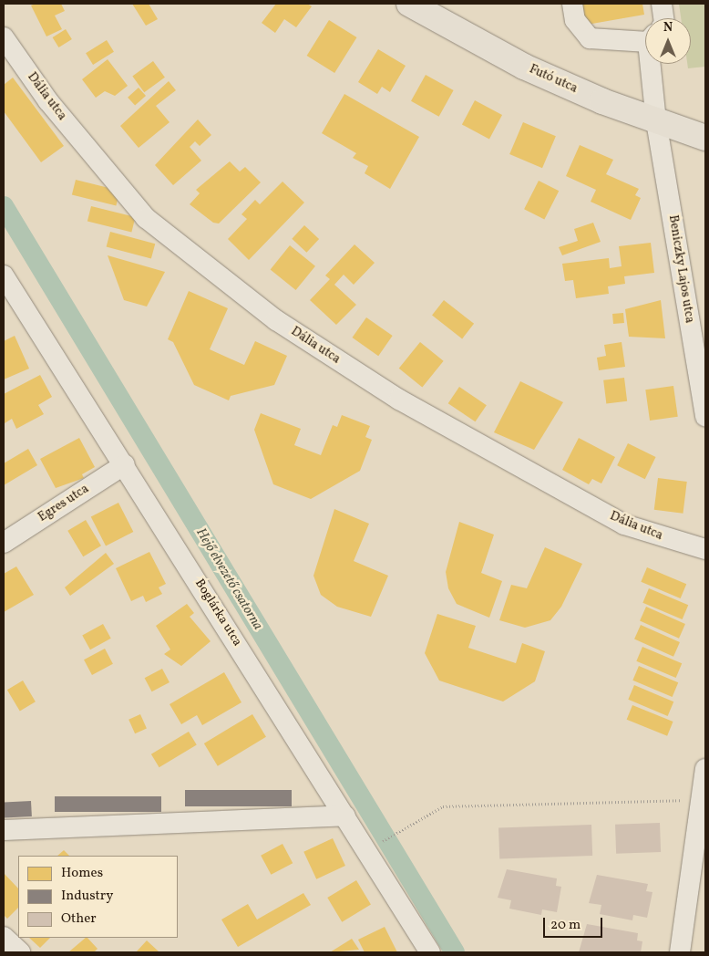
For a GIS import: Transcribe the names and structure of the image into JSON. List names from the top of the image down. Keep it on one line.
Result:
{"streets":{"main road":["Futó utca"],"street":["Dália utca","Beniczky Lajos utca","Egres utca","Boglárka utca"]},"crossings":[["Futó utca","Beniczky Lajos utca"],["Egres utca","Boglárka utca"]],"water":["Hejő elvezető csatorna"],"legend":["Homes","Industry","Other"],"scale_bar":"20 m","north":"top"}
